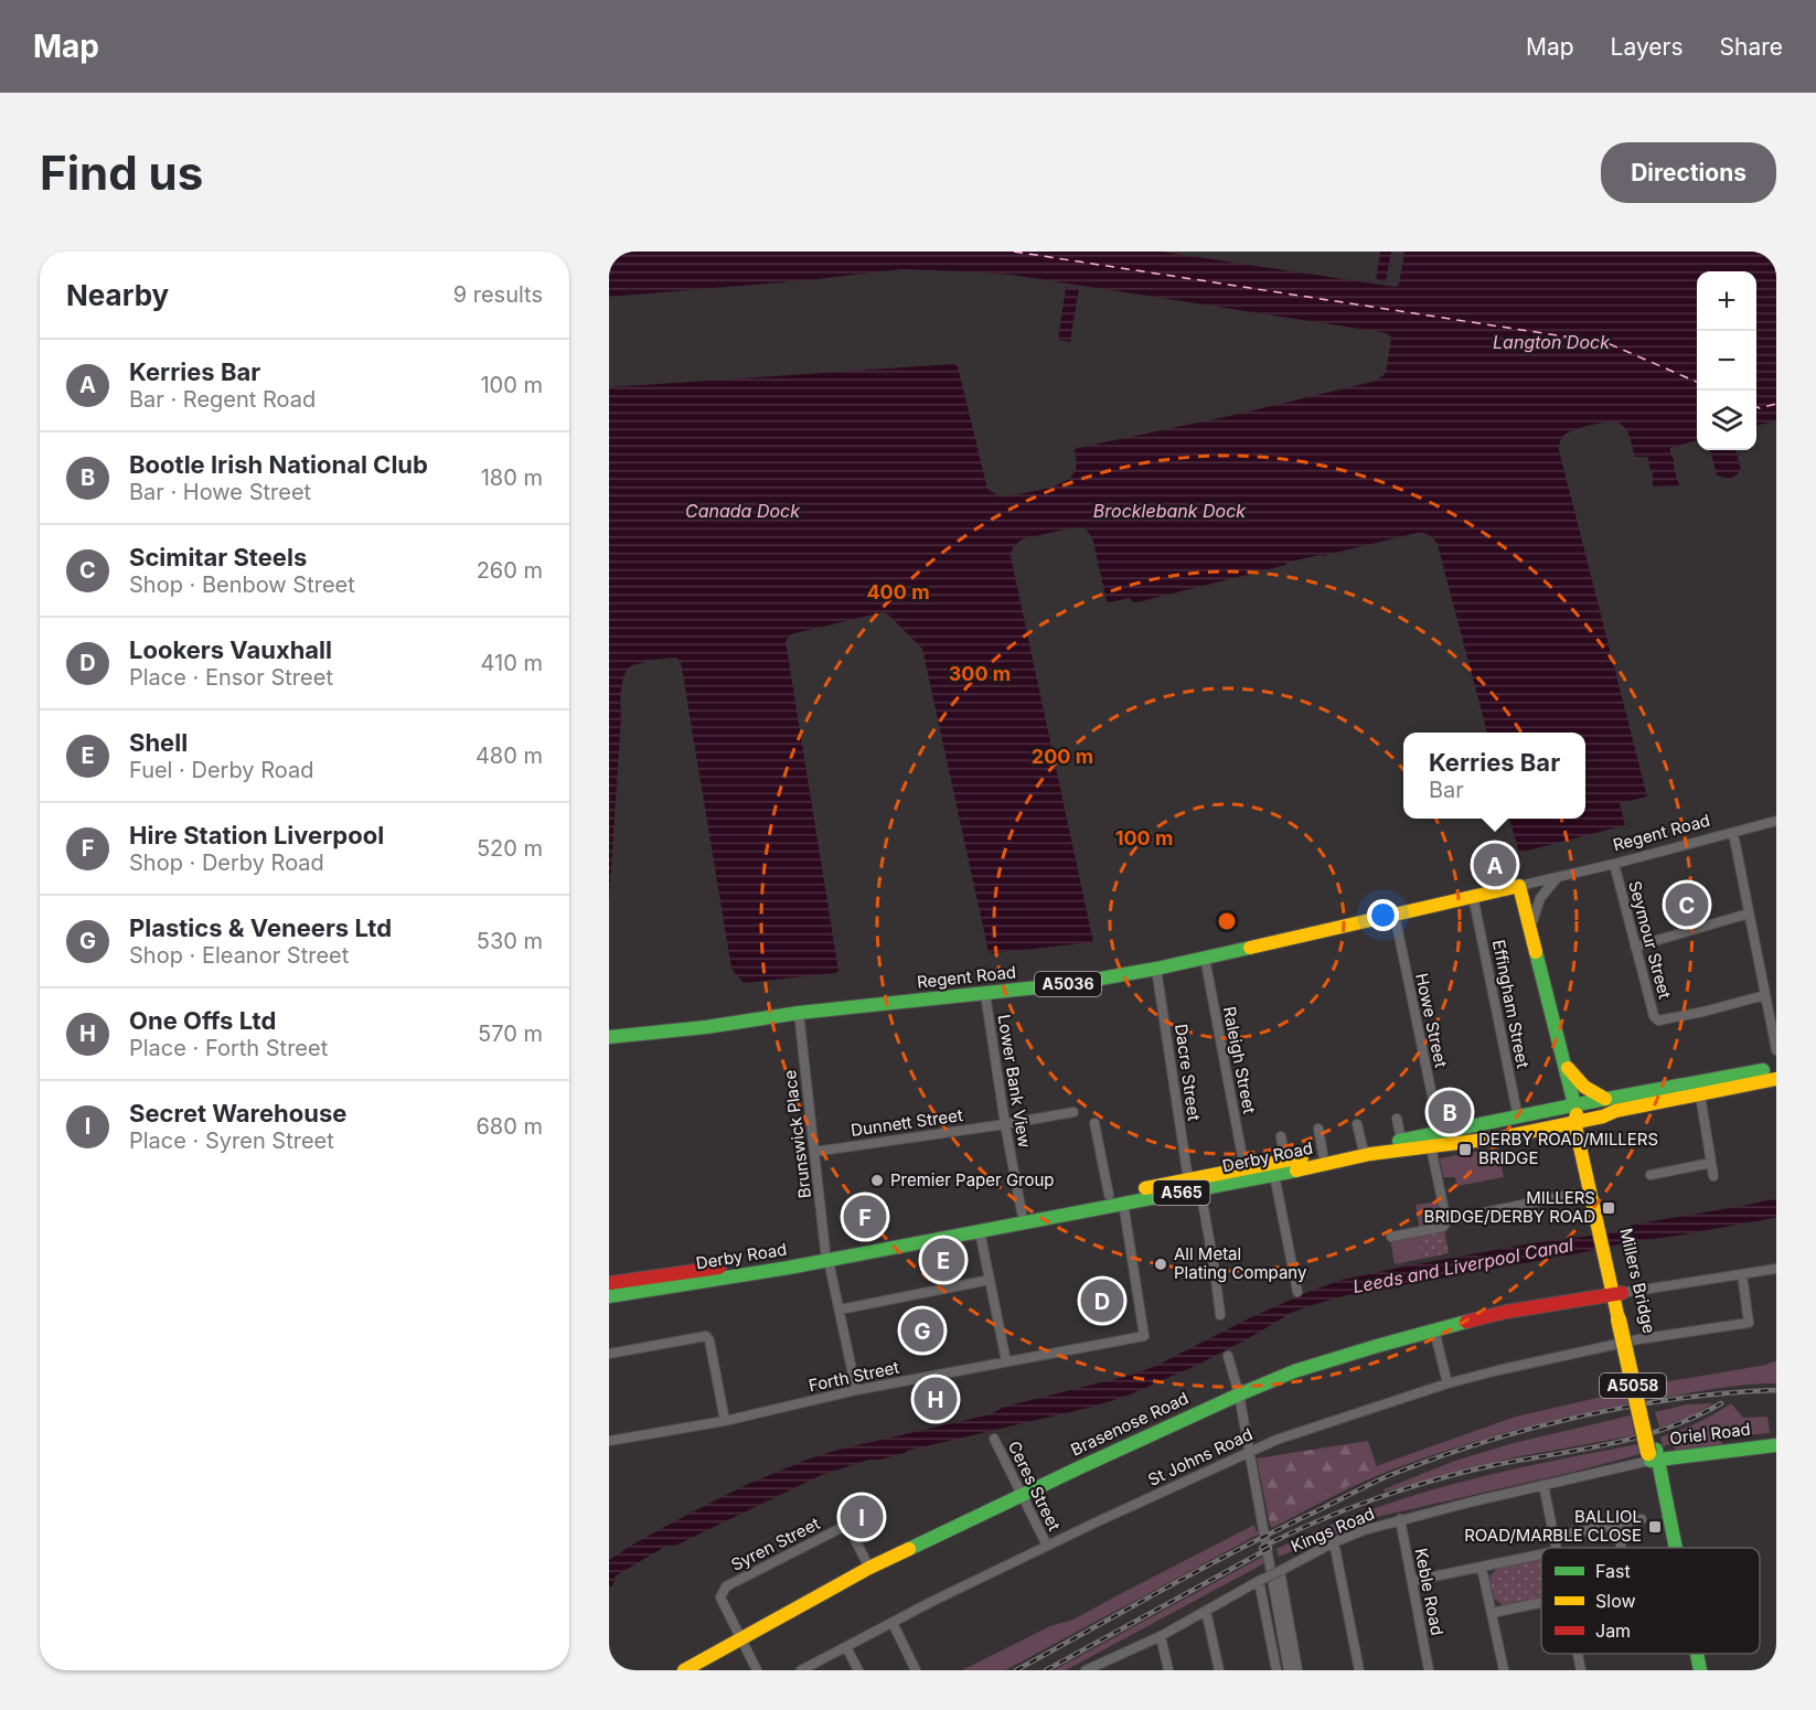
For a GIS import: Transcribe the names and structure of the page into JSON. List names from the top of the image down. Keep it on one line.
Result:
{"streets":{"main road":["Regent Road","A5036","Derby Road","A565","Millers Bridge","A5058","Brasenose Road","Oriel Road"],"street":["Seymour Street","Effingham Street","Howe Street","Raleigh Street","Dacre Street","Lower Bank View","Dunnett Street","Brunswick Place","Forth Street","St Johns Road","Ceres Street","Kings Road","Syren Street","Keble Road"]},"crossings":[["Regent Road","Seymour Street"],["Regent Road","Effingham Street"],["Regent Road","Howe Street"],["Regent Road","Raleigh Street"],["Regent Road","Dacre Street"],["Regent Road","Lower Bank View"],["Regent Road","Brunswick Place"],["Regent Road","Millers Bridge"],["Effingham Street","Derby Road"],["Howe Street","Derby Road"],["Raleigh Street","Derby Road"],["Dacre Street","Derby Road"],["Lower Bank View","Dunnett Street"],["Lower Bank View","Derby Road"],["Dunnett Street","Brunswick Place"],["Brunswick Place","Derby Road"],["Brunswick Place","Forth Street"],["Derby Road","Millers Bridge"],["Derby Road","Forth Street"],["Millers Bridge","A5058"],["Millers Bridge","Brasenose Road"],["Millers Bridge","Oriel Road"],["Millers Bridge","Kings Road"],["A5058","Oriel Road"],["A5058","Kings Road"],["Brasenose Road","Ceres Street"],["Brasenose Road","Syren Street"],["Oriel Road","Kings Road"],["St Johns Road","Ceres Street"],["Kings Road","Keble Road"]],"water":["Langton Dock","Canada Dock","Brocklebank Dock","Leeds and Liverpool Canal"],"places":{"transit":["DERBY ROAD/MILLERS BRIDGE","MILLERS BRIDGE/DERBY ROAD","BALLIOL ROAD/MARBLE CLOSE"],"other":["Premier Paper Group","All Metal Plating Company"]},"legend":["Fast","Slow","Jam"],"page":{"header":"Map","nav":["Map","Layers","Share"],"buttons":"Directions","title":"Find us","heading":["Nearby","9 results"],"map_buttons":["+","−"],"list":[{"mark":"A","name":"Kerries Bar","note":"Bar · Regent Road","value":"100 m"},{"mark":"B","name":"Bootle Irish National Club","note":"Bar · Howe Street","value":"180 m"},{"mark":"C","name":"Scimitar Steels","note":"Shop · Benbow Street","value":"260 m"},{"mark":"D","name":"Lookers Vauxhall","note":"Place · Ensor Street","value":"410 m"},{"mark":"E","name":"Shell","note":"Fuel · Derby Road","value":"480 m"},{"mark":"F","name":"Hire Station Liverpool","note":"Shop · Derby Road","value":"520 m"},{"mark":"G","name":"Plastics & Veneers Ltd","note":"Shop · Eleanor Street","value":"530 m"},{"mark":"H","name":"One Offs Ltd","note":"Place · Forth Street","value":"570 m"},{"mark":"I","name":"Secret Warehouse","note":"Place · Syren Street","value":"680 m"}],"popup":["Kerries Bar","Bar"],"pins":["A","C","B","F","E","D","G","H","I"]},"rings":["400 m","300 m","200 m","100 m"]}
